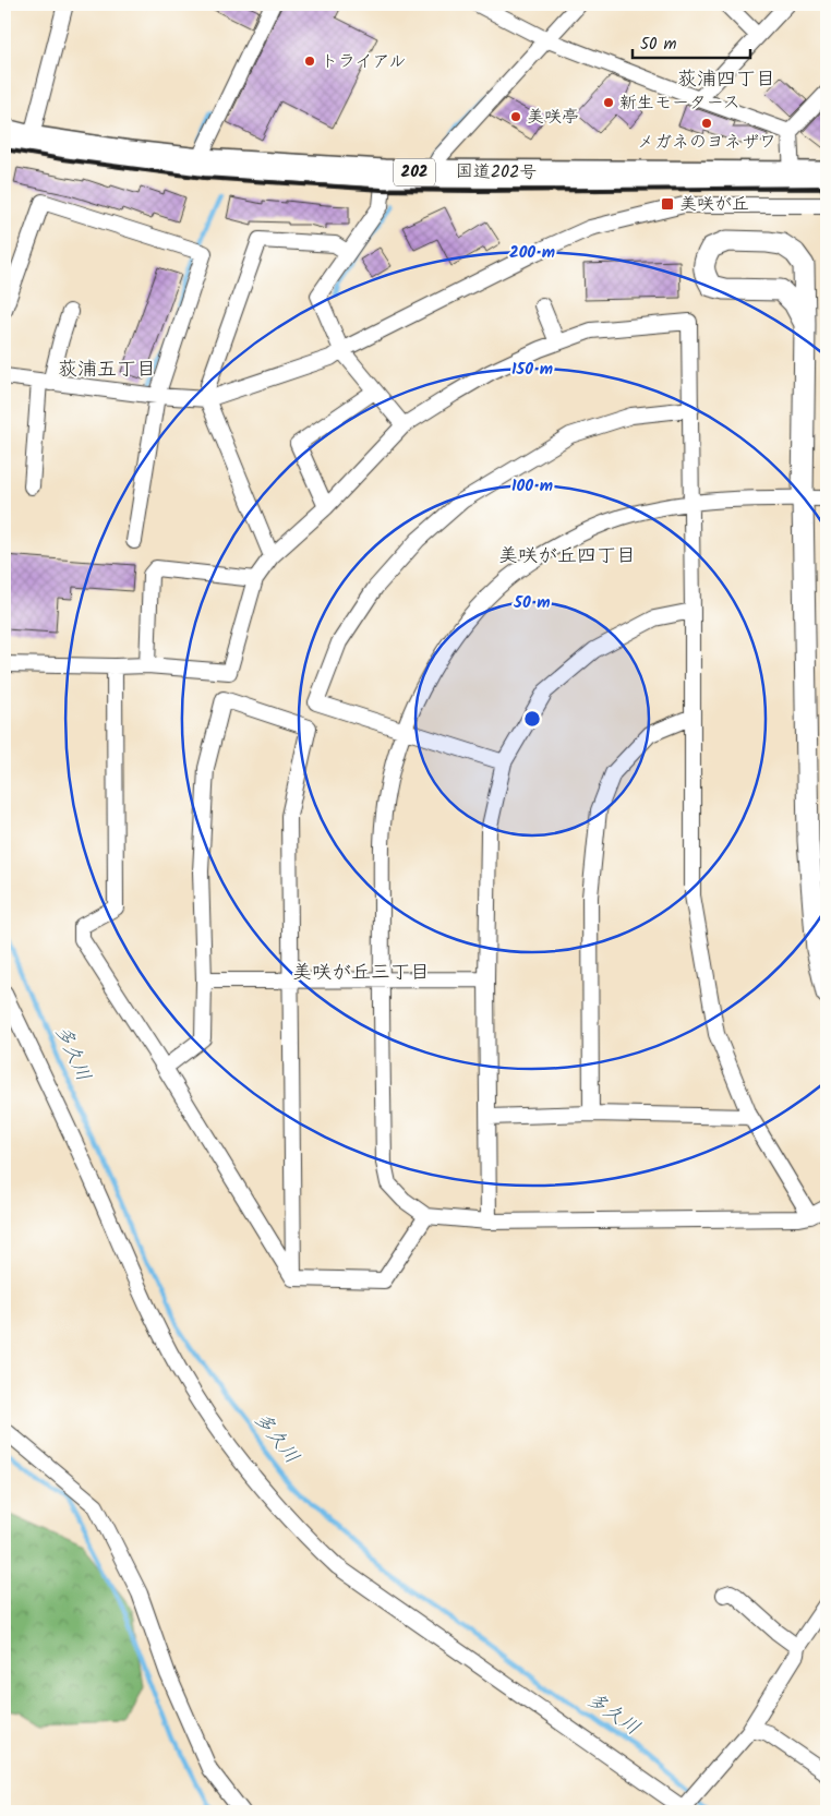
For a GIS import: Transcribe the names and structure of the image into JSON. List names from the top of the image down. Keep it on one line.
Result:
{"streets":{"highway":["202","国道202号"]},"districts":["荻浦四丁目","荻浦五丁目","美咲が丘四丁目","美咲が丘三丁目"],"water":["多久川"],"places":{"other":["トライアル","新生モータース","美咲亭","メガネのヨネザワ"],"transit":["美咲が丘"]},"scale_bar":"50 m","rings":["200 m","150 m","100 m","50 m"]}
